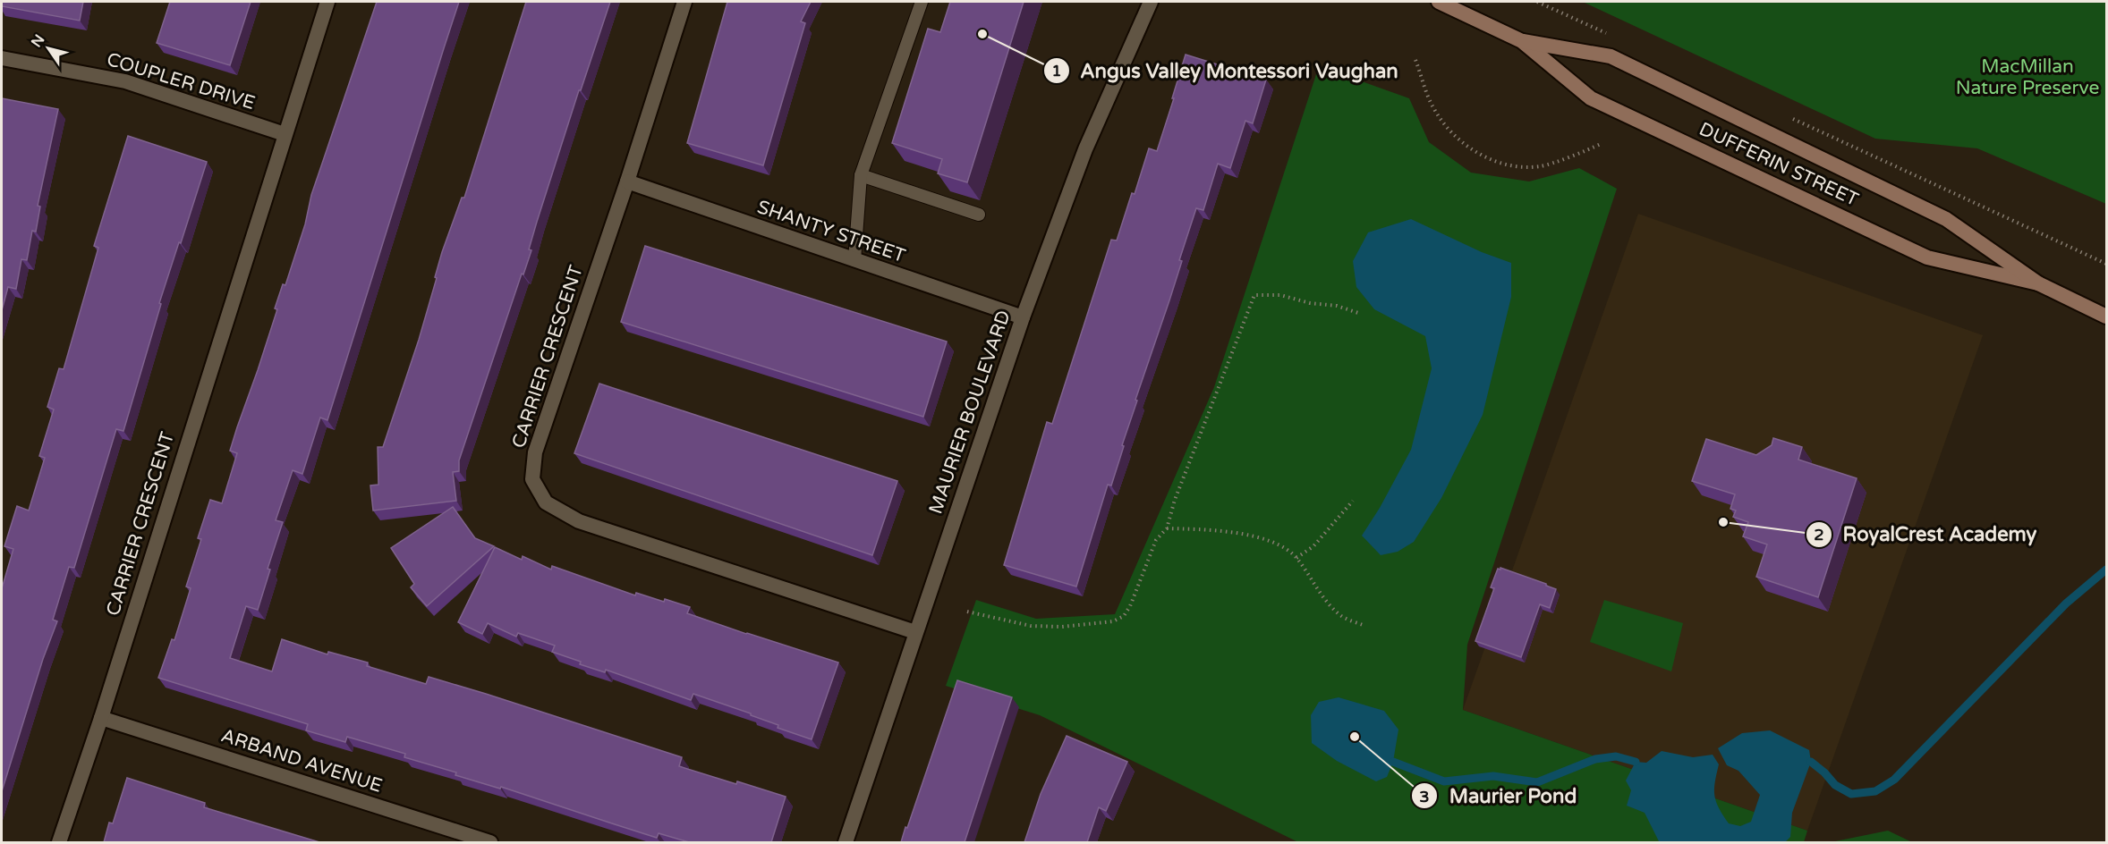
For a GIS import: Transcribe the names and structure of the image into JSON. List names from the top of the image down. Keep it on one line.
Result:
{"streets":{"main road":["DUFFERIN STREET"],"street":["COUPLER DRIVE","SHANTY STREET","CARRIER CRESCENT","MAURIER BOULEVARD","ARBAND AVENUE"]},"crossings":[["COUPLER DRIVE","CARRIER CRESCENT"],["SHANTY STREET","CARRIER CRESCENT"],["SHANTY STREET","MAURIER BOULEVARD"],["CARRIER CRESCENT","MAURIER BOULEVARD"],["CARRIER CRESCENT","ARBAND AVENUE"]],"parks":["MacMillan Nature Preserve"],"places":["Angus Valley Montessori Vaughan","RoyalCrest Academy","Maurier Pond"],"north":"top left"}
